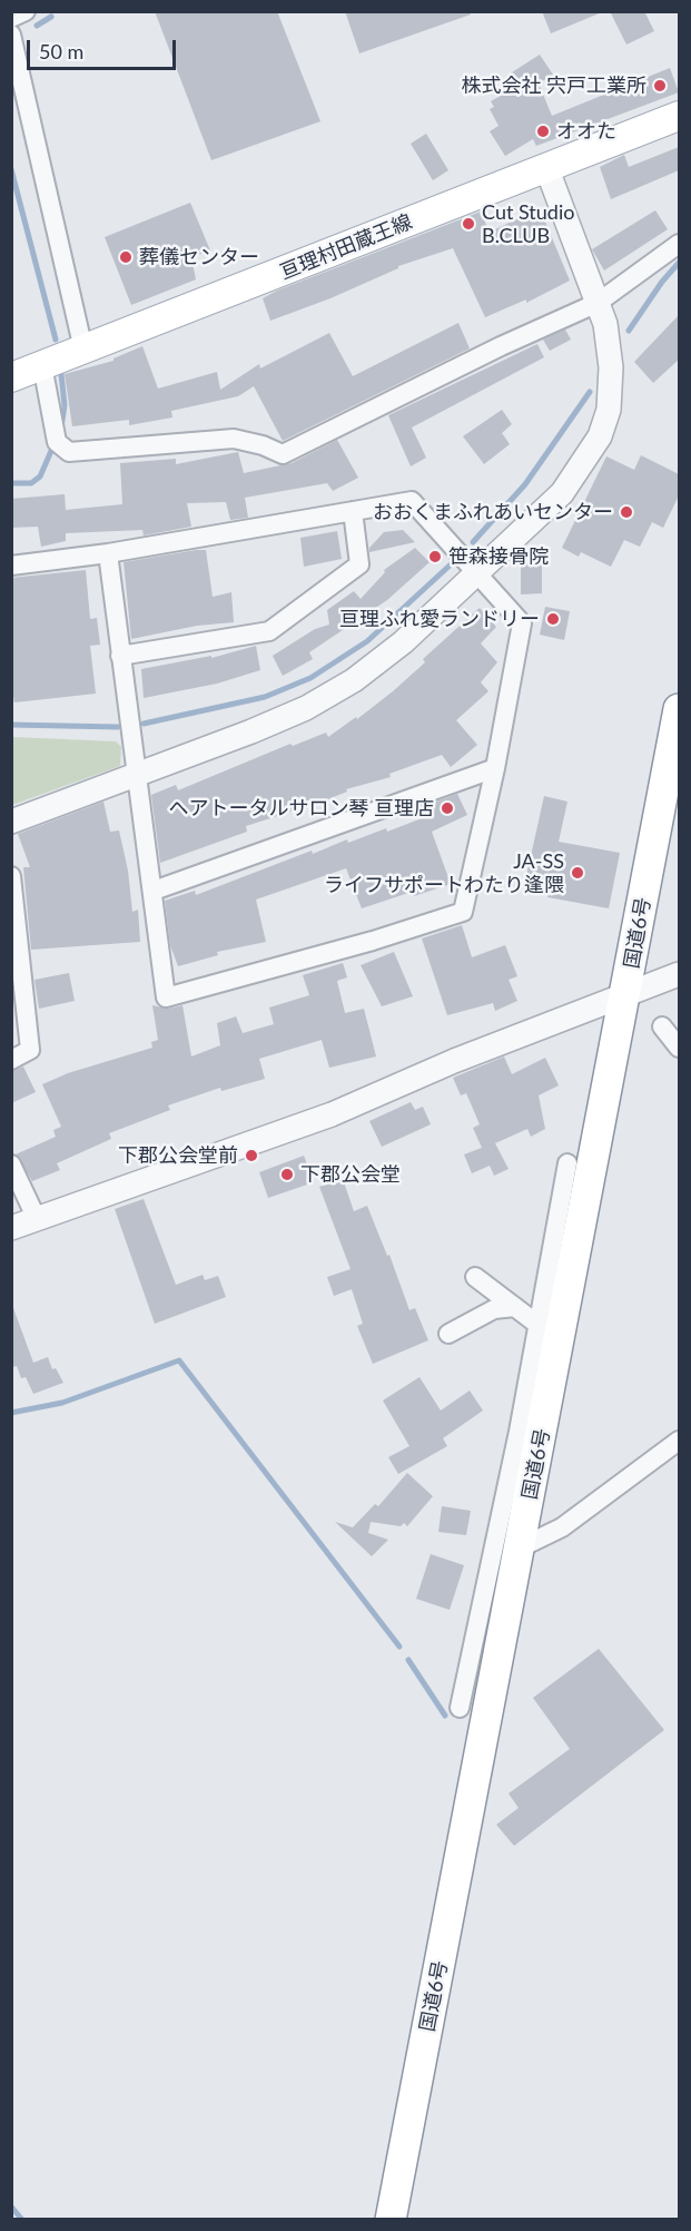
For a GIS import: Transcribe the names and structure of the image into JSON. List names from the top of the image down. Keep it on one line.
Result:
{"streets":{"highway":["国道6号"],"main road":["亘理村田蔵王線"]},"places":["株式会社 宍戸工業所","オオた","Cut Studio B.CLUB","葬儀センター","おおくまふれあいセンター","笹森接骨院","亘理ふれ愛ランドリー","ヘアトータルサロン琴 亘理店","JA-SS ライフサポートわたり逢隈","下郡公会堂前","下郡公会堂"],"scale_bar":"50 m"}
